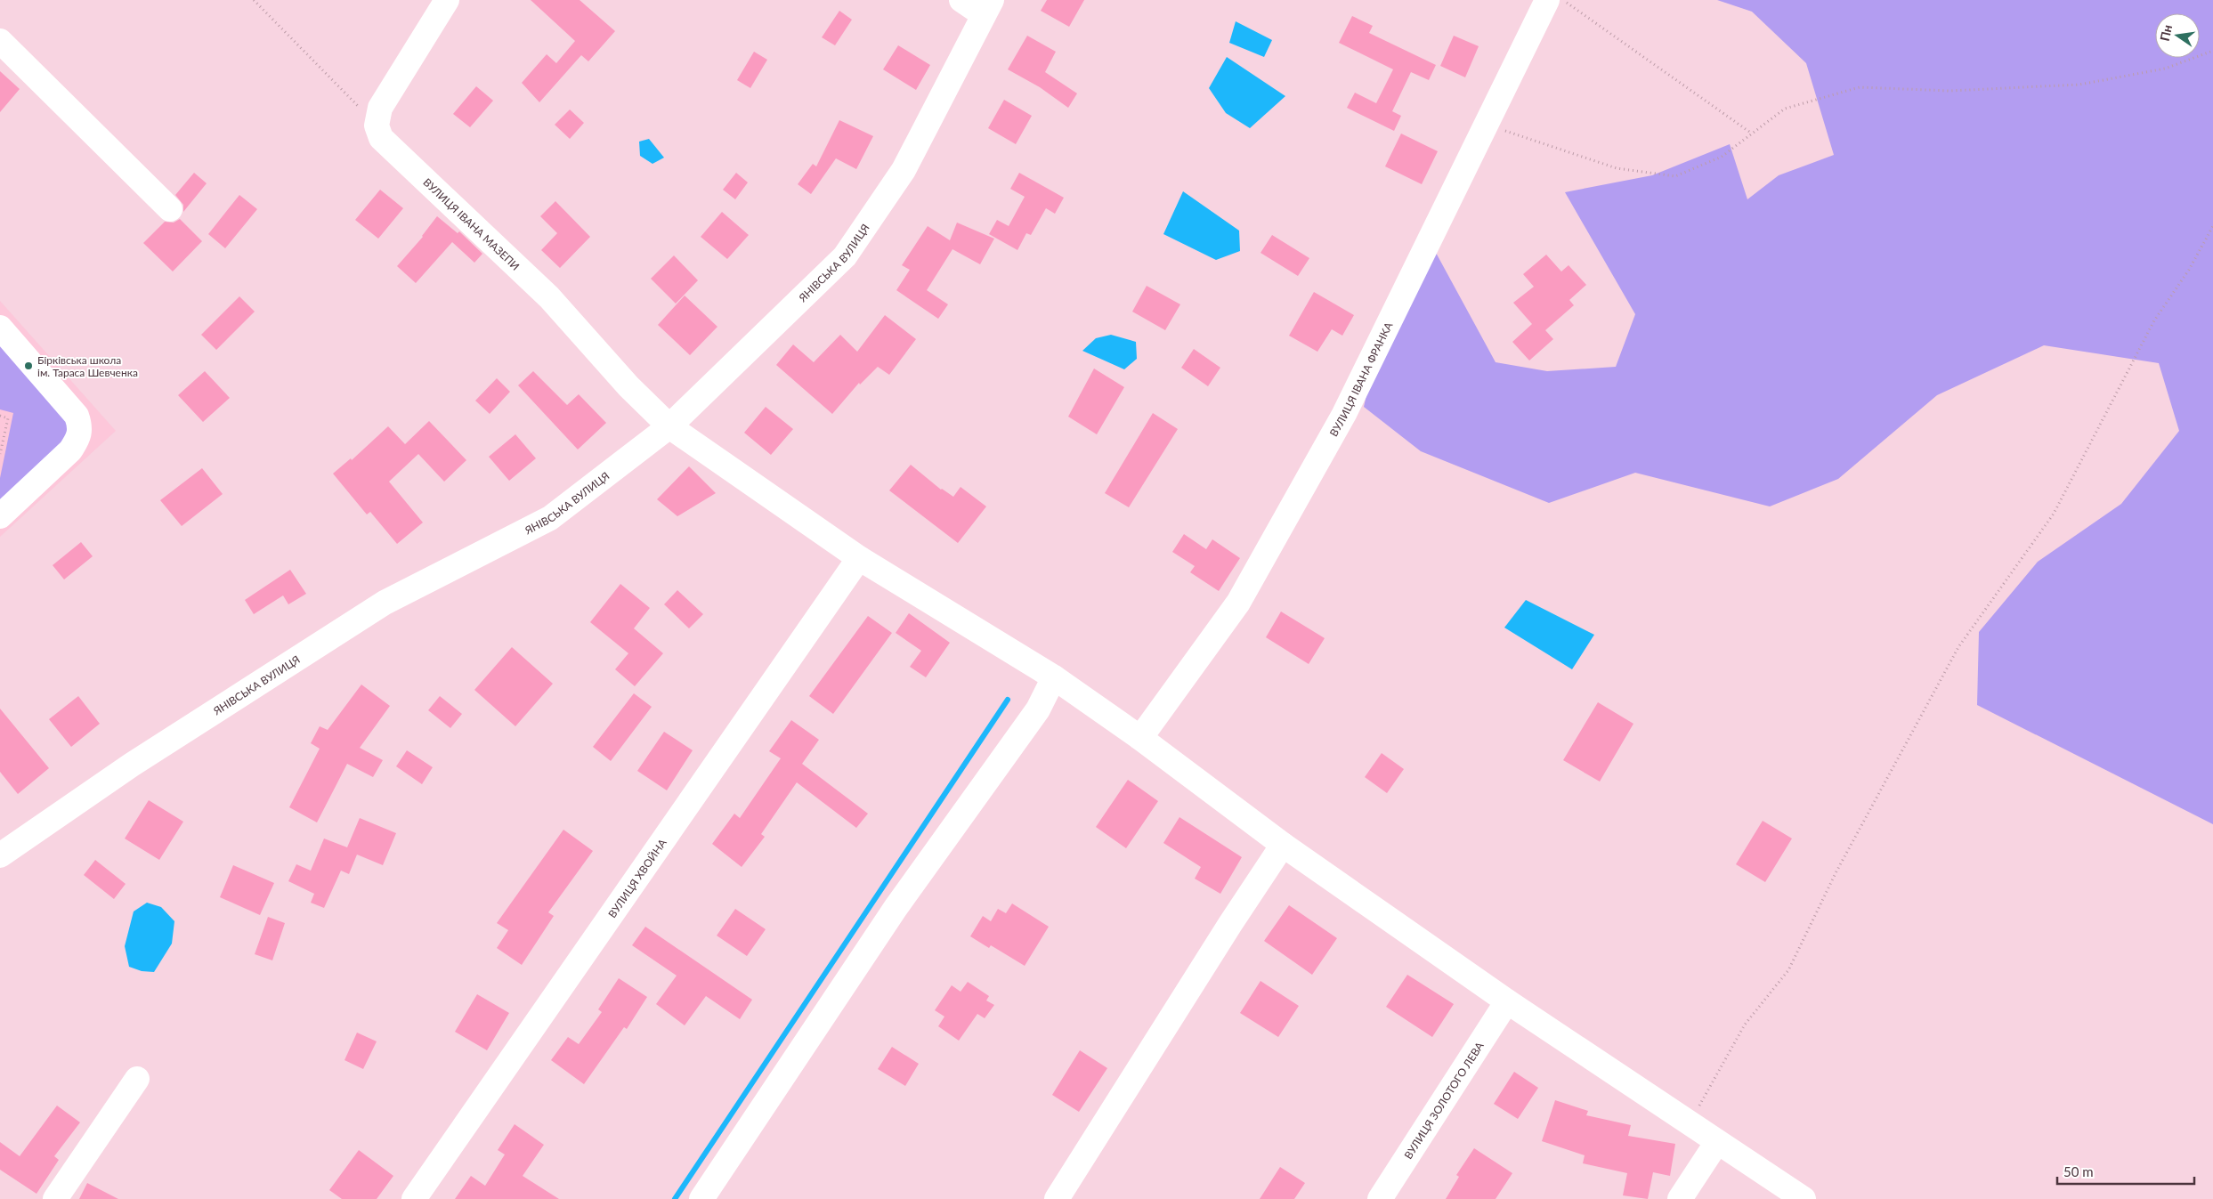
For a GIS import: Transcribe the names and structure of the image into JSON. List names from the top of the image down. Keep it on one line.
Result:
{"streets":{"street":["ВУЛИЦЯ ІВАНА МАЗЕПИ","ЯНІВСЬКА ВУЛИЦЯ","ВУЛИЦЯ ІВАНА ФРАНКА","ВУЛИЦЯ ХВОЙНА","ВУЛИЦЯ ЗОЛОТОГО ЛЕВА"]},"crossings":[["ВУЛИЦЯ ІВАНА МАЗЕПИ","ЯНІВСЬКА ВУЛИЦЯ"],["ВУЛИЦЯ ІВАНА МАЗЕПИ","ВУЛИЦЯ ІВАНА ФРАНКА"],["ВУЛИЦЯ ІВАНА МАЗЕПИ","ВУЛИЦЯ ХВОЙНА"],["ВУЛИЦЯ ІВАНА МАЗЕПИ","ВУЛИЦЯ ЗОЛОТОГО ЛЕВА"]],"places":["Бірківська школа ім. Тараса Шевченка"],"scale_bar":"50 m","north":"left"}
